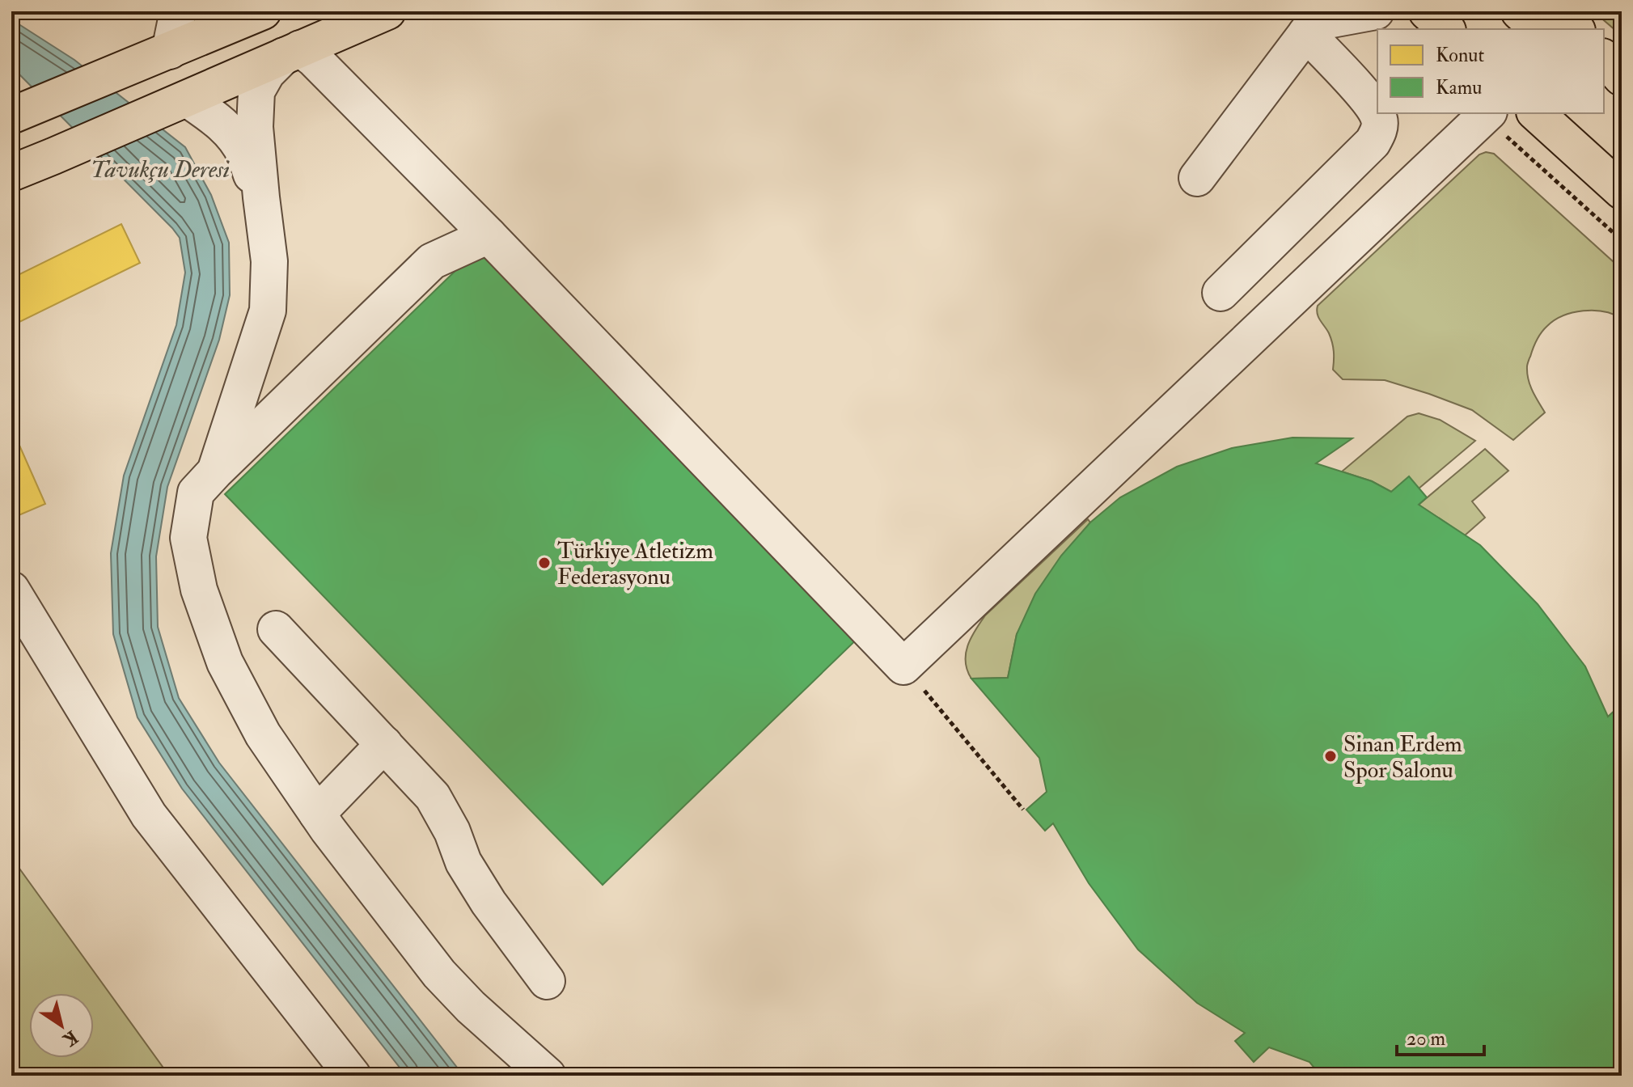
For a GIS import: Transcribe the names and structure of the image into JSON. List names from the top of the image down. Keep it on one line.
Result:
{"water":["Tavukçu Deresi"],"places":["Türkiye Atletizm Federasyonu","Sinan Erdem Spor Salonu"],"legend":["Konut","Kamu"],"scale_bar":"20 m","north":"bottom right"}
